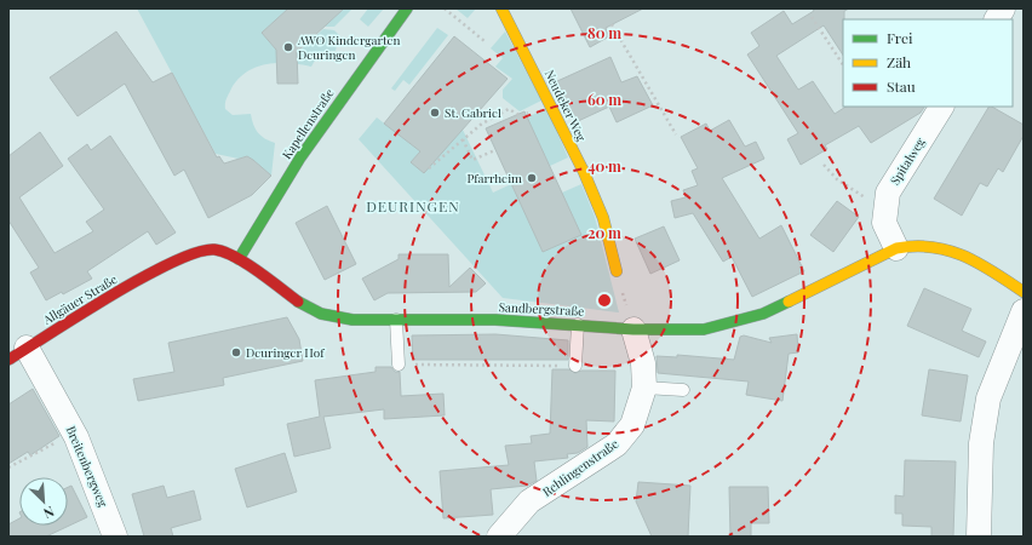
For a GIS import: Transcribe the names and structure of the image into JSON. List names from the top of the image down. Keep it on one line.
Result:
{"streets":{"street":["Neudeker Weg","Kapellenstraße","Spitalweg","Allgäuer Straße","Sandbergstraße","Breitenbergweg","Rehlingenstraße"]},"crossings":[["Kapellenstraße","Sandbergstraße"],["Spitalweg","Sandbergstraße"],["Allgäuer Straße","Sandbergstraße"],["Allgäuer Straße","Breitenbergweg"],["Sandbergstraße","Rehlingenstraße"]],"districts":["DEURINGEN"],"places":["AWO Kindergarten Deuringen","St. Gabriel","Pfarrheim","Deuringer Hof"],"legend":["Frei","Zäh","Stau"],"north":"bottom right","rings":["80 m","60 m","40 m","20 m"]}
